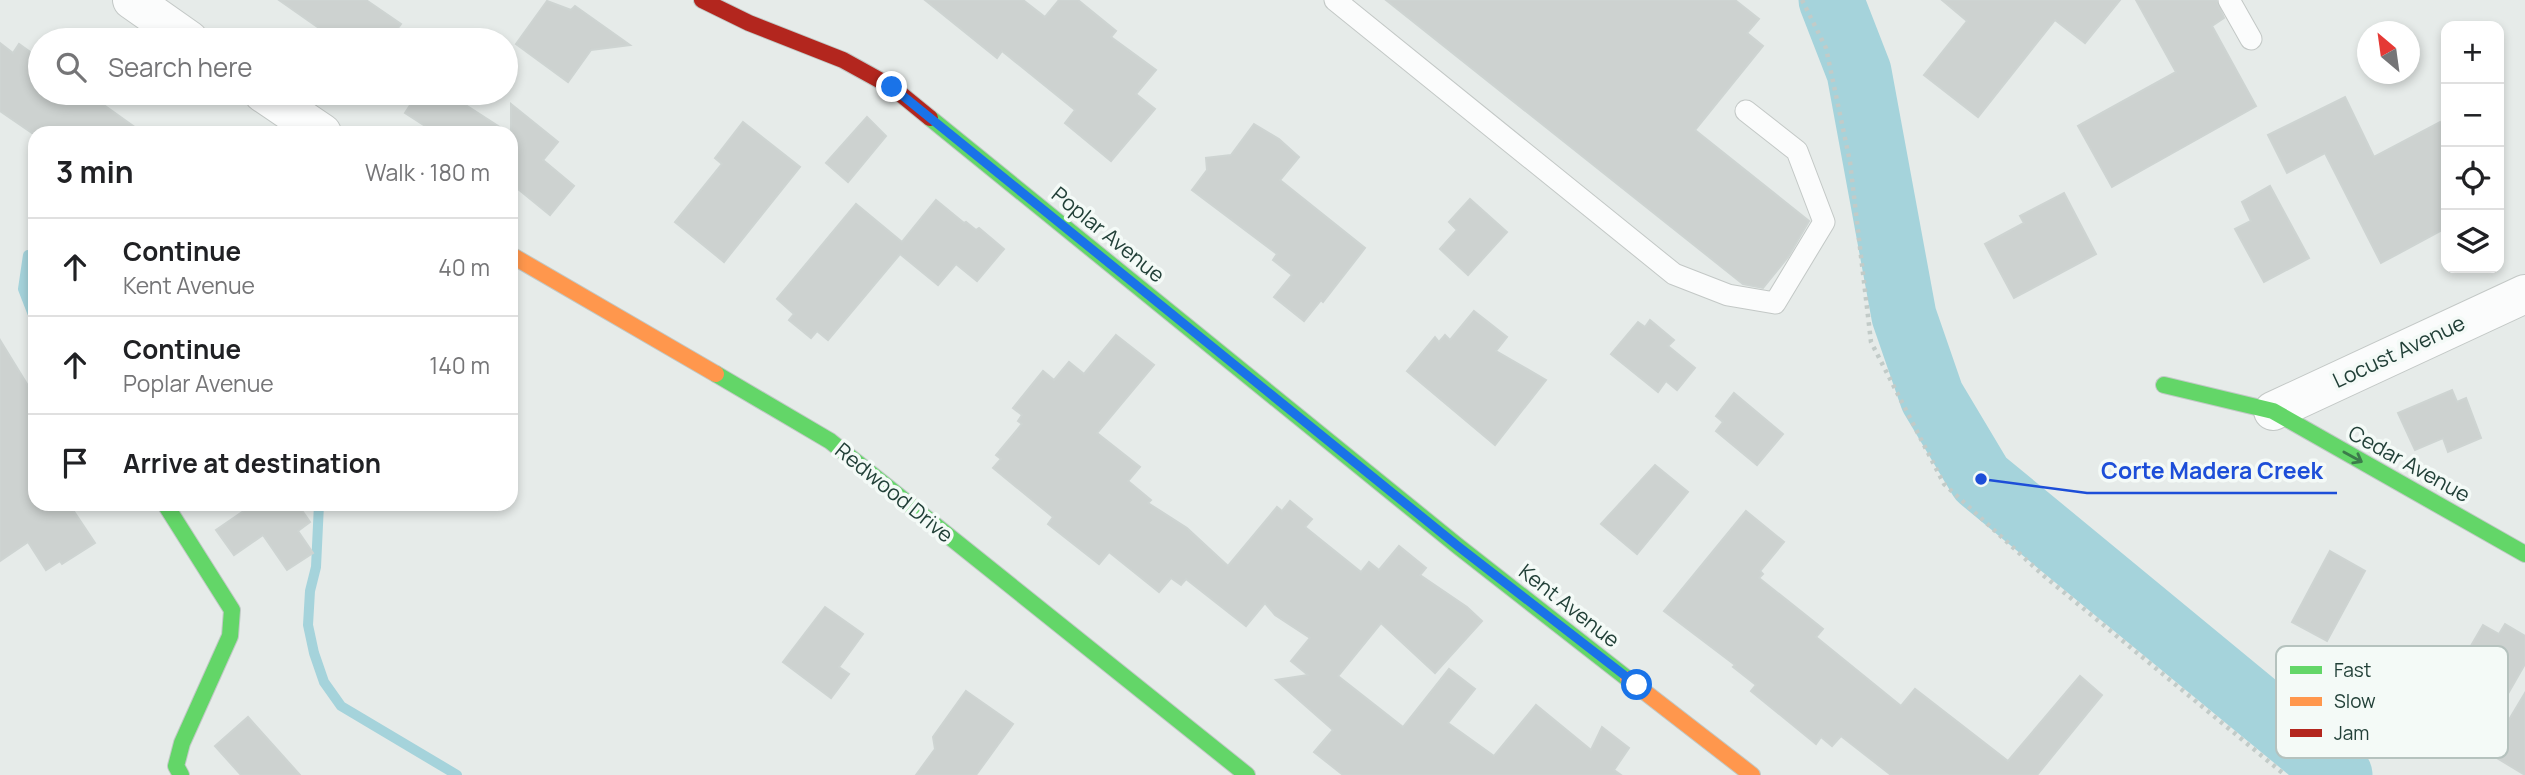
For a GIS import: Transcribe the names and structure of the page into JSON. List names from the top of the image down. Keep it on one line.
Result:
{"streets":{"street":["Poplar Avenue","Locust Avenue","Cedar Avenue","Redwood Drive","Kent Avenue"]},"crossings":[["Poplar Avenue","Kent Avenue"],["Locust Avenue","Cedar Avenue"]],"one_way":["Cedar Avenue"],"places":["Corte Madera Creek"],"legend":["Fast","Slow","Jam"],"north":"top left","page":{"map_buttons":["+","−"],"search":"Search here","heading":["3 min","Walk · 180 m"],"list":[["Continue","Kent Avenue","40 m"],["Continue","Poplar Avenue","140 m"],"Arrive at destination"]}}
